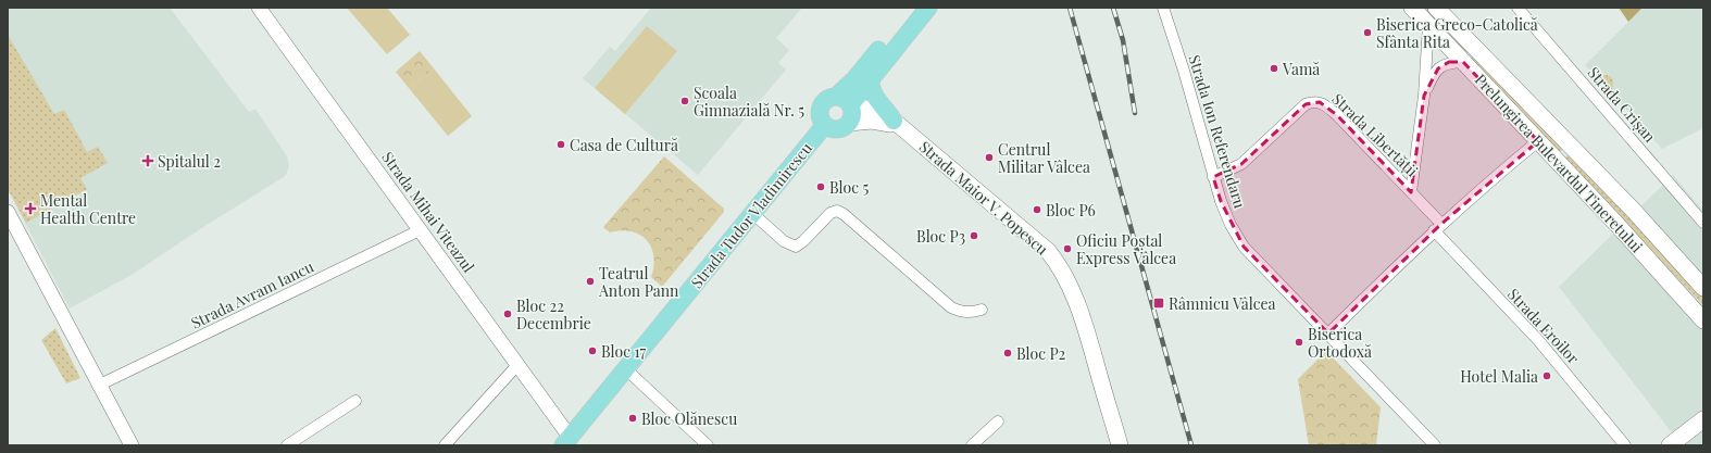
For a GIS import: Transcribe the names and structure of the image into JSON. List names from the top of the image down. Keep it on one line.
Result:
{"streets":{"main road":["Prelungirea Bulevardul Tineretului","Strada Maior V. Popescu","Strada Tudor Vladimirescu"],"street":["Strada Crișan","Strada Ion Referendaru","Strada Libertății","Strada Mihai Viteazul","Strada Avram Iancu","Strada Eroilor"]},"crossings":[["Strada Ion Referendaru","Strada Libertății"],["Strada Libertății","Prelungirea Bulevardul Tineretului"],["Strada Libertății","Strada Eroilor"],["Strada Maior V. Popescu","Strada Tudor Vladimirescu"],["Strada Mihai Viteazul","Strada Tudor Vladimirescu"],["Strada Mihai Viteazul","Strada Avram Iancu"]],"places":{"other":["Biserica Greco-Catolică Sfânta Rita","Vamă","Școala Gimnazială Nr. 5","Casa de Cultură","Centrul Militar Vâlcea","Bloc 5","Bloc P6","Bloc P3","Oficiu Poștal Express Vâlcea","Teatrul Anton Pann","Bloc 22 Decembrie","Biserica Ortodoxă","Bloc 17","Bloc P2","Hotel Malia","Bloc Olănescu"],"health":["Spitalul 2","Mental Health Centre"],"transit":["Râmnicu Vâlcea"]}}
